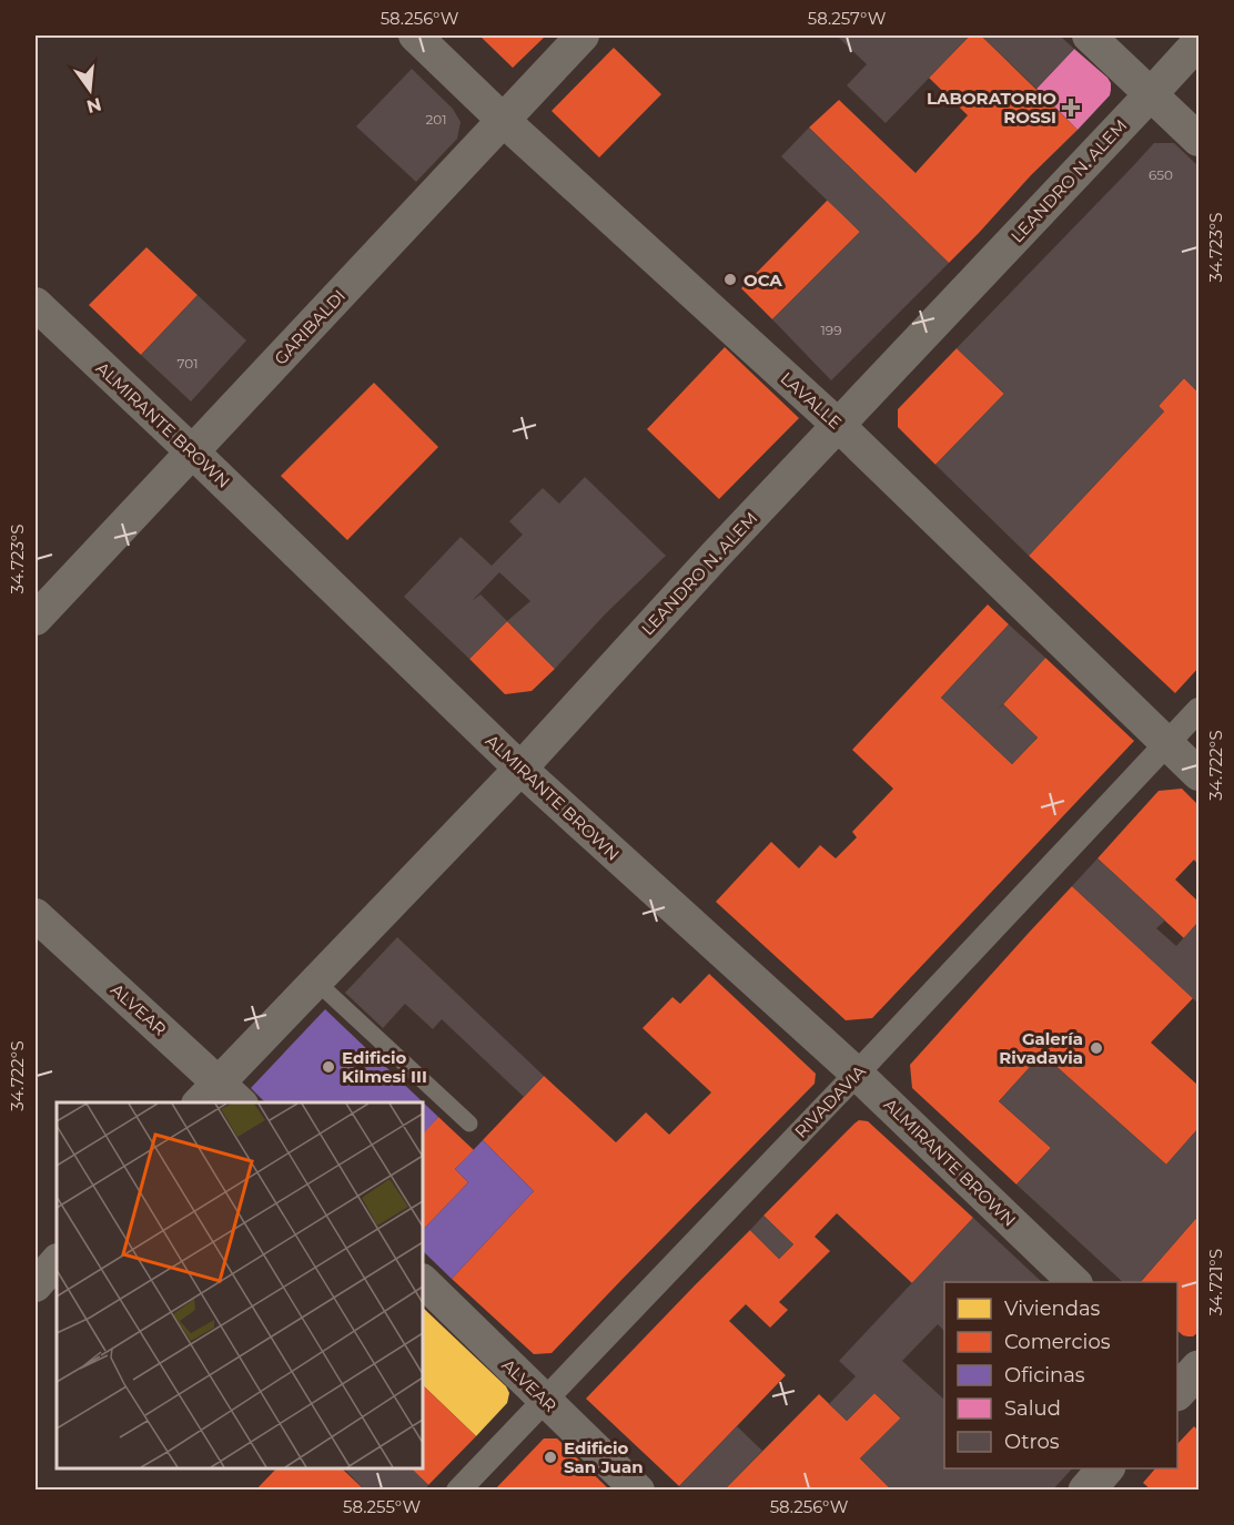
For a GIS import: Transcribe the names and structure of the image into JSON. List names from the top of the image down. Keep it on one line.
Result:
{"streets":{"street":["LEANDRO N. ALEM","GARIBALDI","LAVALLE","ALMIRANTE BROWN","ALVEAR","RIVADAVIA"]},"crossings":[["LEANDRO N. ALEM","LAVALLE"],["LEANDRO N. ALEM","ALMIRANTE BROWN"],["LEANDRO N. ALEM","ALVEAR"],["GARIBALDI","LAVALLE"],["GARIBALDI","ALMIRANTE BROWN"],["LAVALLE","RIVADAVIA"],["ALMIRANTE BROWN","RIVADAVIA"],["ALVEAR","RIVADAVIA"]],"places":{"health":["LABORATORIO ROSSI"],"other":["OCA","Galería Rivadavia","Edificio Kilmesi III","Edificio San Juan"]},"house_numbers":["201","650","199","701"],"legend":["Viviendas","Comercios","Oficinas","Salud","Otros"],"north":"bottom","coordinates":["58.256°W","58.257°W","34.723°S","34.722°S","34.721°S","58.255°W"]}
